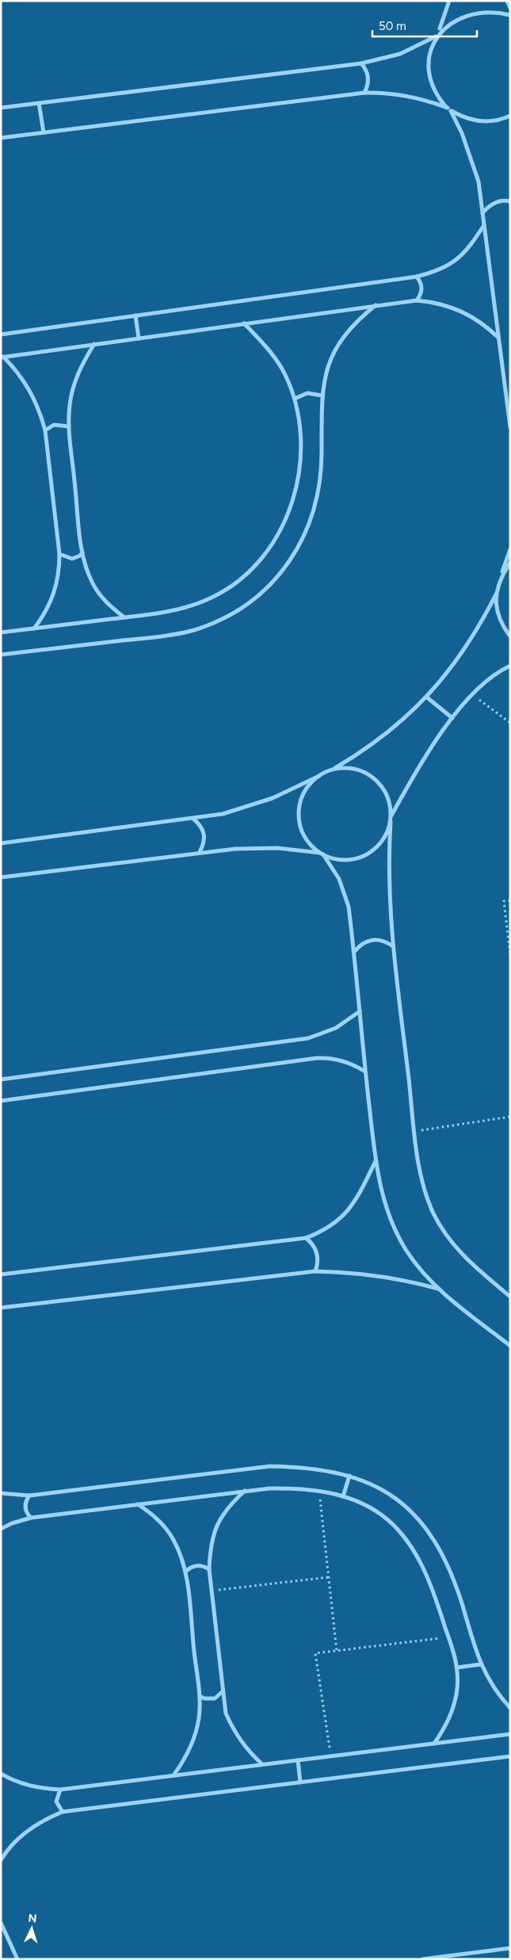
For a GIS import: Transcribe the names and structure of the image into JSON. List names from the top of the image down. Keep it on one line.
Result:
{"scale_bar":"50 m","north":"top"}
